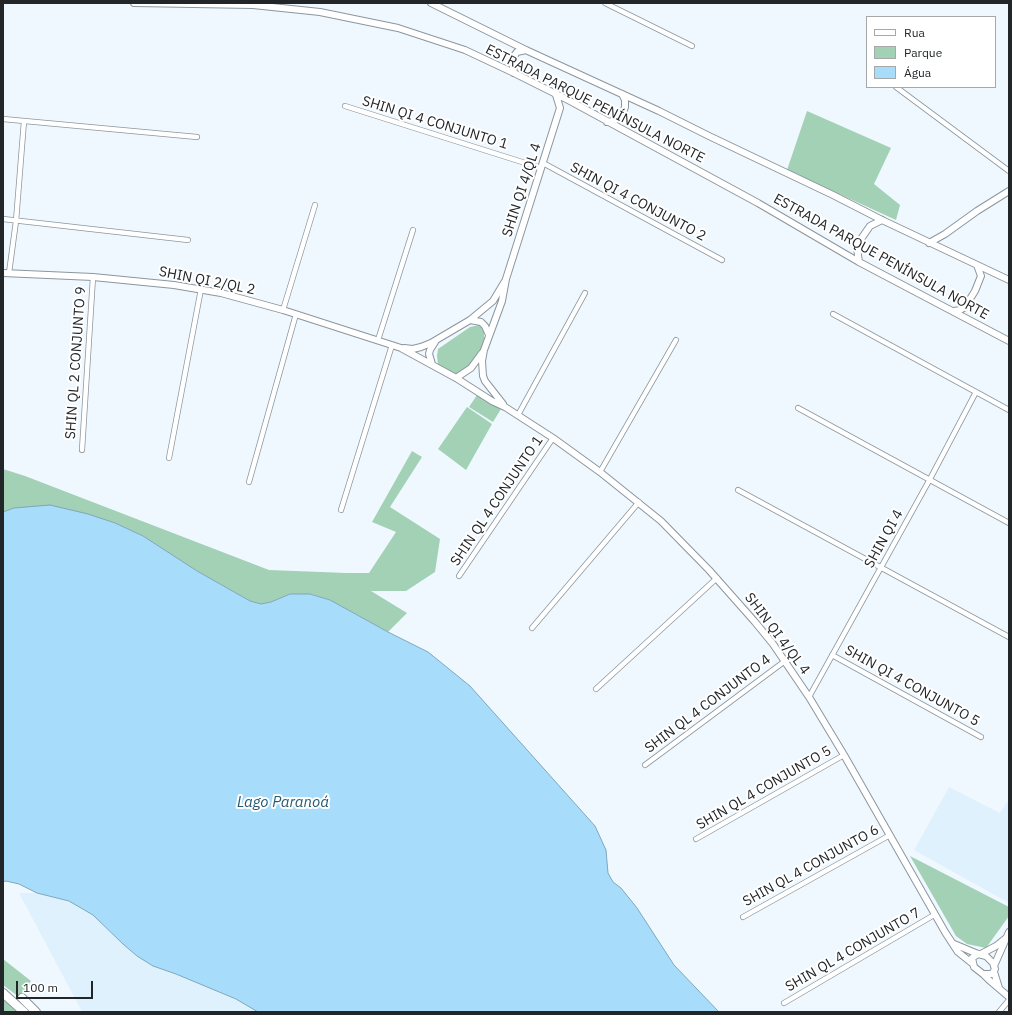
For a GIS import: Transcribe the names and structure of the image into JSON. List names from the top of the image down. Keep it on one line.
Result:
{"streets":{"street":["ESTRADA PARQUE PENÍNSULA NORTE","SHIN QI 4 CONJUNTO 1","SHIN QI 4/QL 4","SHIN QI 4 CONJUNTO 2","SHIN QI 2/QL 2","SHIN QL 2 CONJUNTO 9","SHIN QL 4 CONJUNTO 1","SHIN QI 4","SHIN QI 4 CONJUNTO 5","SHIN QL 4 CONJUNTO 4","SHIN QL 4 CONJUNTO 5","SHIN QL 4 CONJUNTO 6","SHIN QL 4 CONJUNTO 7"]},"crossings":[["SHIN QI 4 CONJUNTO 1","SHIN QI 4/QL 4"],["SHIN QI 4 CONJUNTO 1","SHIN QI 4 CONJUNTO 2"],["SHIN QI 4/QL 4","SHIN QI 4 CONJUNTO 2"],["SHIN QI 4/QL 4","SHIN QI 2/QL 2"],["SHIN QI 4/QL 4","SHIN QL 4 CONJUNTO 1"],["SHIN QI 4/QL 4","SHIN QI 4"],["SHIN QI 4/QL 4","SHIN QL 4 CONJUNTO 4"],["SHIN QI 4/QL 4","SHIN QL 4 CONJUNTO 5"],["SHIN QI 4/QL 4","SHIN QL 4 CONJUNTO 6"],["SHIN QI 4/QL 4","SHIN QL 4 CONJUNTO 7"],["SHIN QI 2/QL 2","SHIN QL 2 CONJUNTO 9"],["SHIN QI 4","SHIN QI 4 CONJUNTO 5"]],"water":["Lago Paranoá"],"legend":["Rua","Parque","Água"],"scale_bar":"100 m"}
